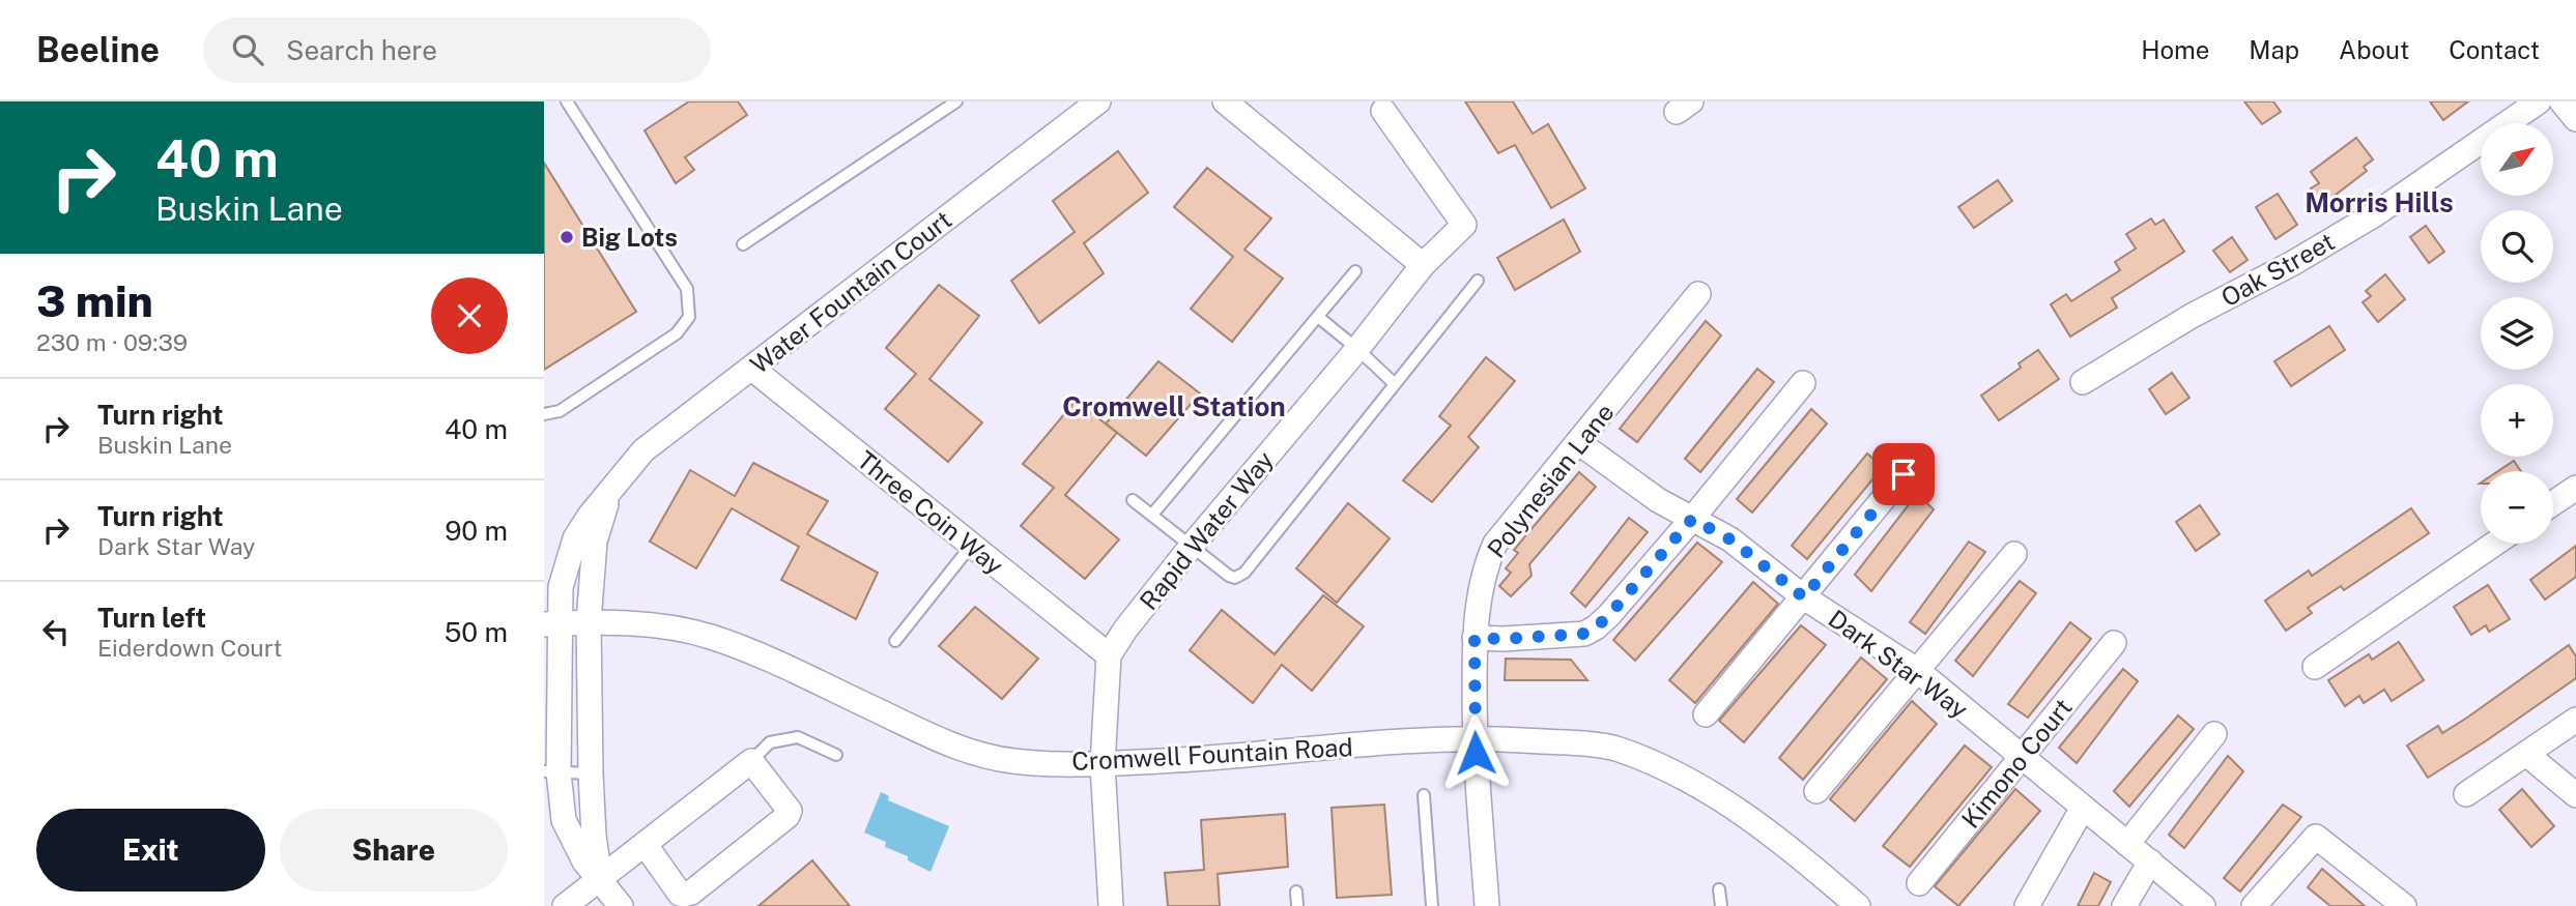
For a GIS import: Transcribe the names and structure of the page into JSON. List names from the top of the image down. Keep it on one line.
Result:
{"streets":{"street":["Oak Street","Water Fountain Court","Polynesian Lane","Three Coin Way","Rapid Water Way","Dark Star Way","Cromwell Fountain Road","Kimono Court"]},"crossings":[["Water Fountain Court","Three Coin Way"],["Water Fountain Court","Cromwell Fountain Road"],["Polynesian Lane","Dark Star Way"],["Polynesian Lane","Cromwell Fountain Road"],["Three Coin Way","Rapid Water Way"],["Dark Star Way","Kimono Court"]],"districts":["Morris Hills","Cromwell Station"],"places":["Big Lots"],"north":"top right","page":{"header":"Beeline","search":"Search here","nav":["Home","Map","About","Contact"],"turn":["40 m","Buskin Lane"],"map_buttons":["+","−"],"heading":["3 min","230 m · 09:39"],"list":[{"name":"Turn right","note":"Buskin Lane","value":"40 m"},{"name":"Turn right","note":"Dark Star Way","value":"90 m"},{"name":"Turn left","note":"Eiderdown Court","value":"50 m"}],"buttons":["Exit","Share"]}}
